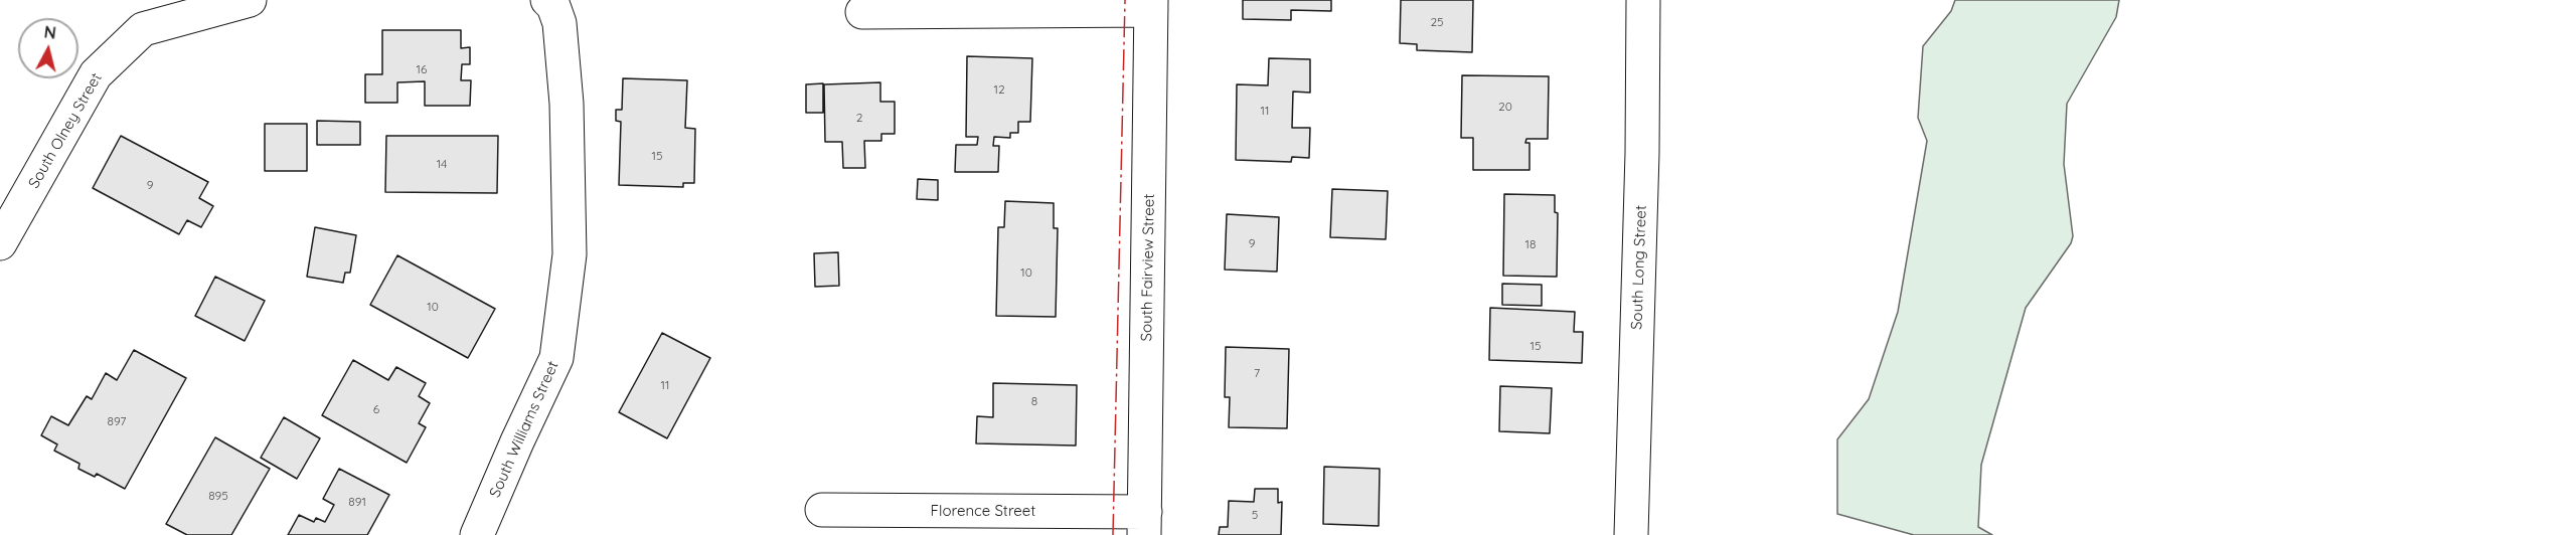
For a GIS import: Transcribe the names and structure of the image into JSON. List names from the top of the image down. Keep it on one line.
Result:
{"streets":{"street":["South Olney Street","South Fairview Street","South Long Street","South Williams Street","Florence Street"]},"crossings":[["South Fairview Street","Florence Street"]],"house_numbers":["25","16","12","20","11","2","15","14","9","9","18","10","10","15","7","11","8","6","897","895","891","5"],"north":"top"}
